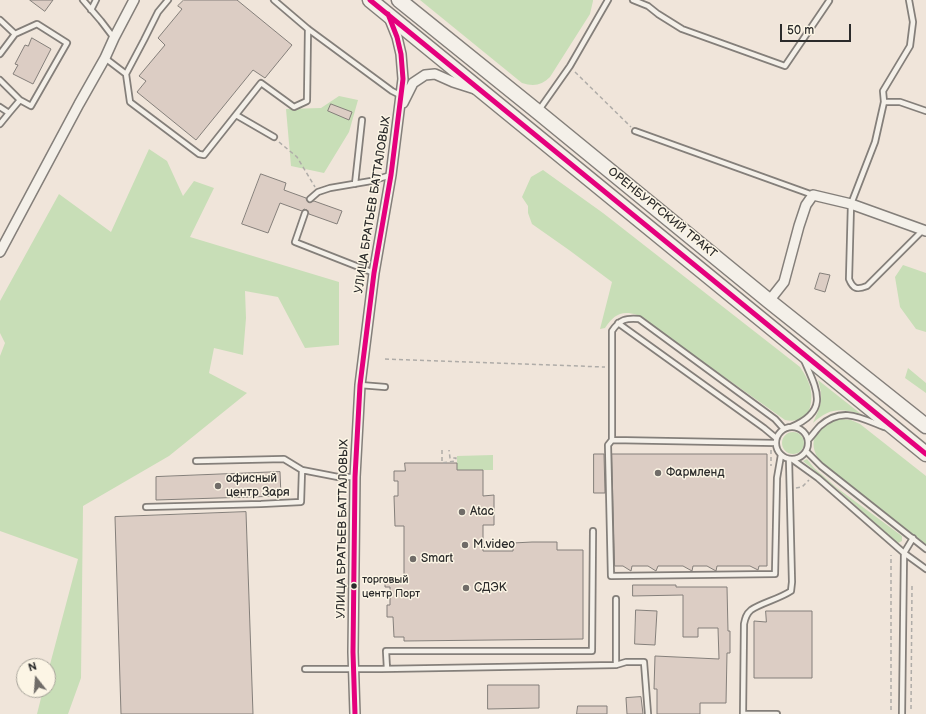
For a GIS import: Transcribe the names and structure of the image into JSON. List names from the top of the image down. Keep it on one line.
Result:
{"streets":{"main road":["ОРЕНБУРГСКИЙ ТРАКТ"],"street":["УЛИЦА БРАТЬЕВ БАТТАЛОВЫХ"]},"crossings":[["УЛИЦА БРАТЬЕВ БАТТАЛОВЫХ","ОРЕНБУРГСКИЙ ТРАКТ"]],"places":["Фармленд","офисный центр Заря","Atac","M.video","Smart","торговый центр Порт","СДЭК"],"scale_bar":"50 m","north":"top"}
